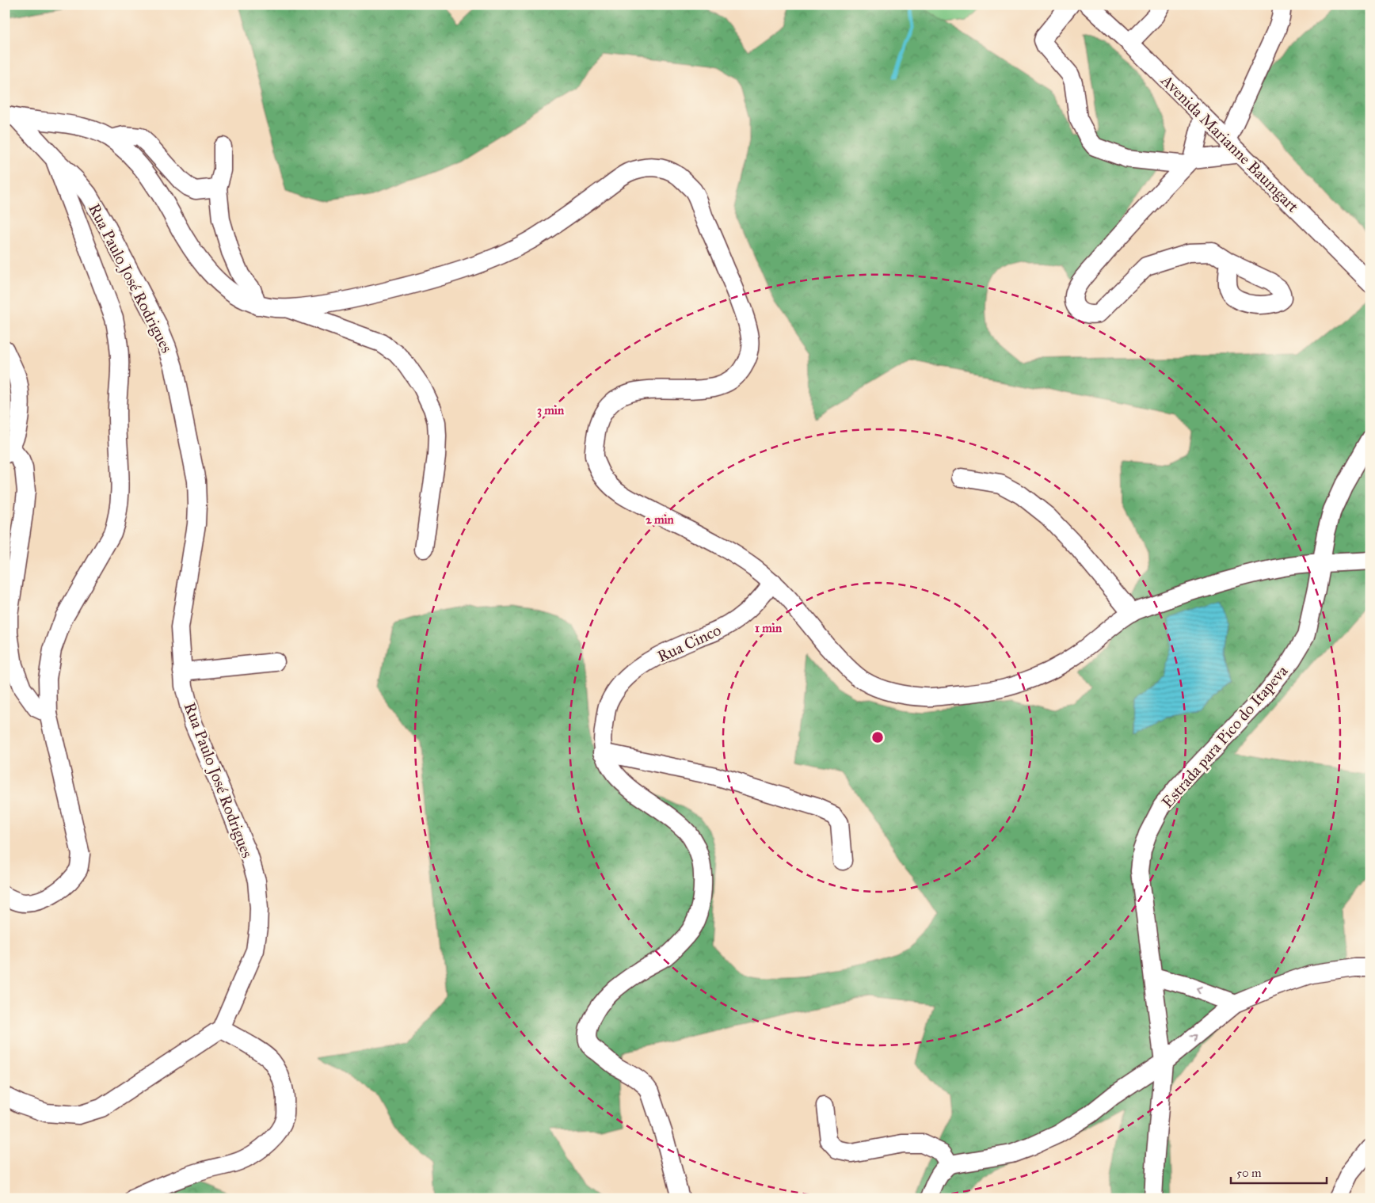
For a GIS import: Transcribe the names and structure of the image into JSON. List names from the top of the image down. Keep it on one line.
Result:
{"streets":{"street":["Avenida Marianne Baumgart","Rua Paulo José Rodrigues","Rua Cinco","Estrada para Pico do Itapeva"]},"scale_bar":"50 m","rings":["3 min","2 min","1 min"]}
